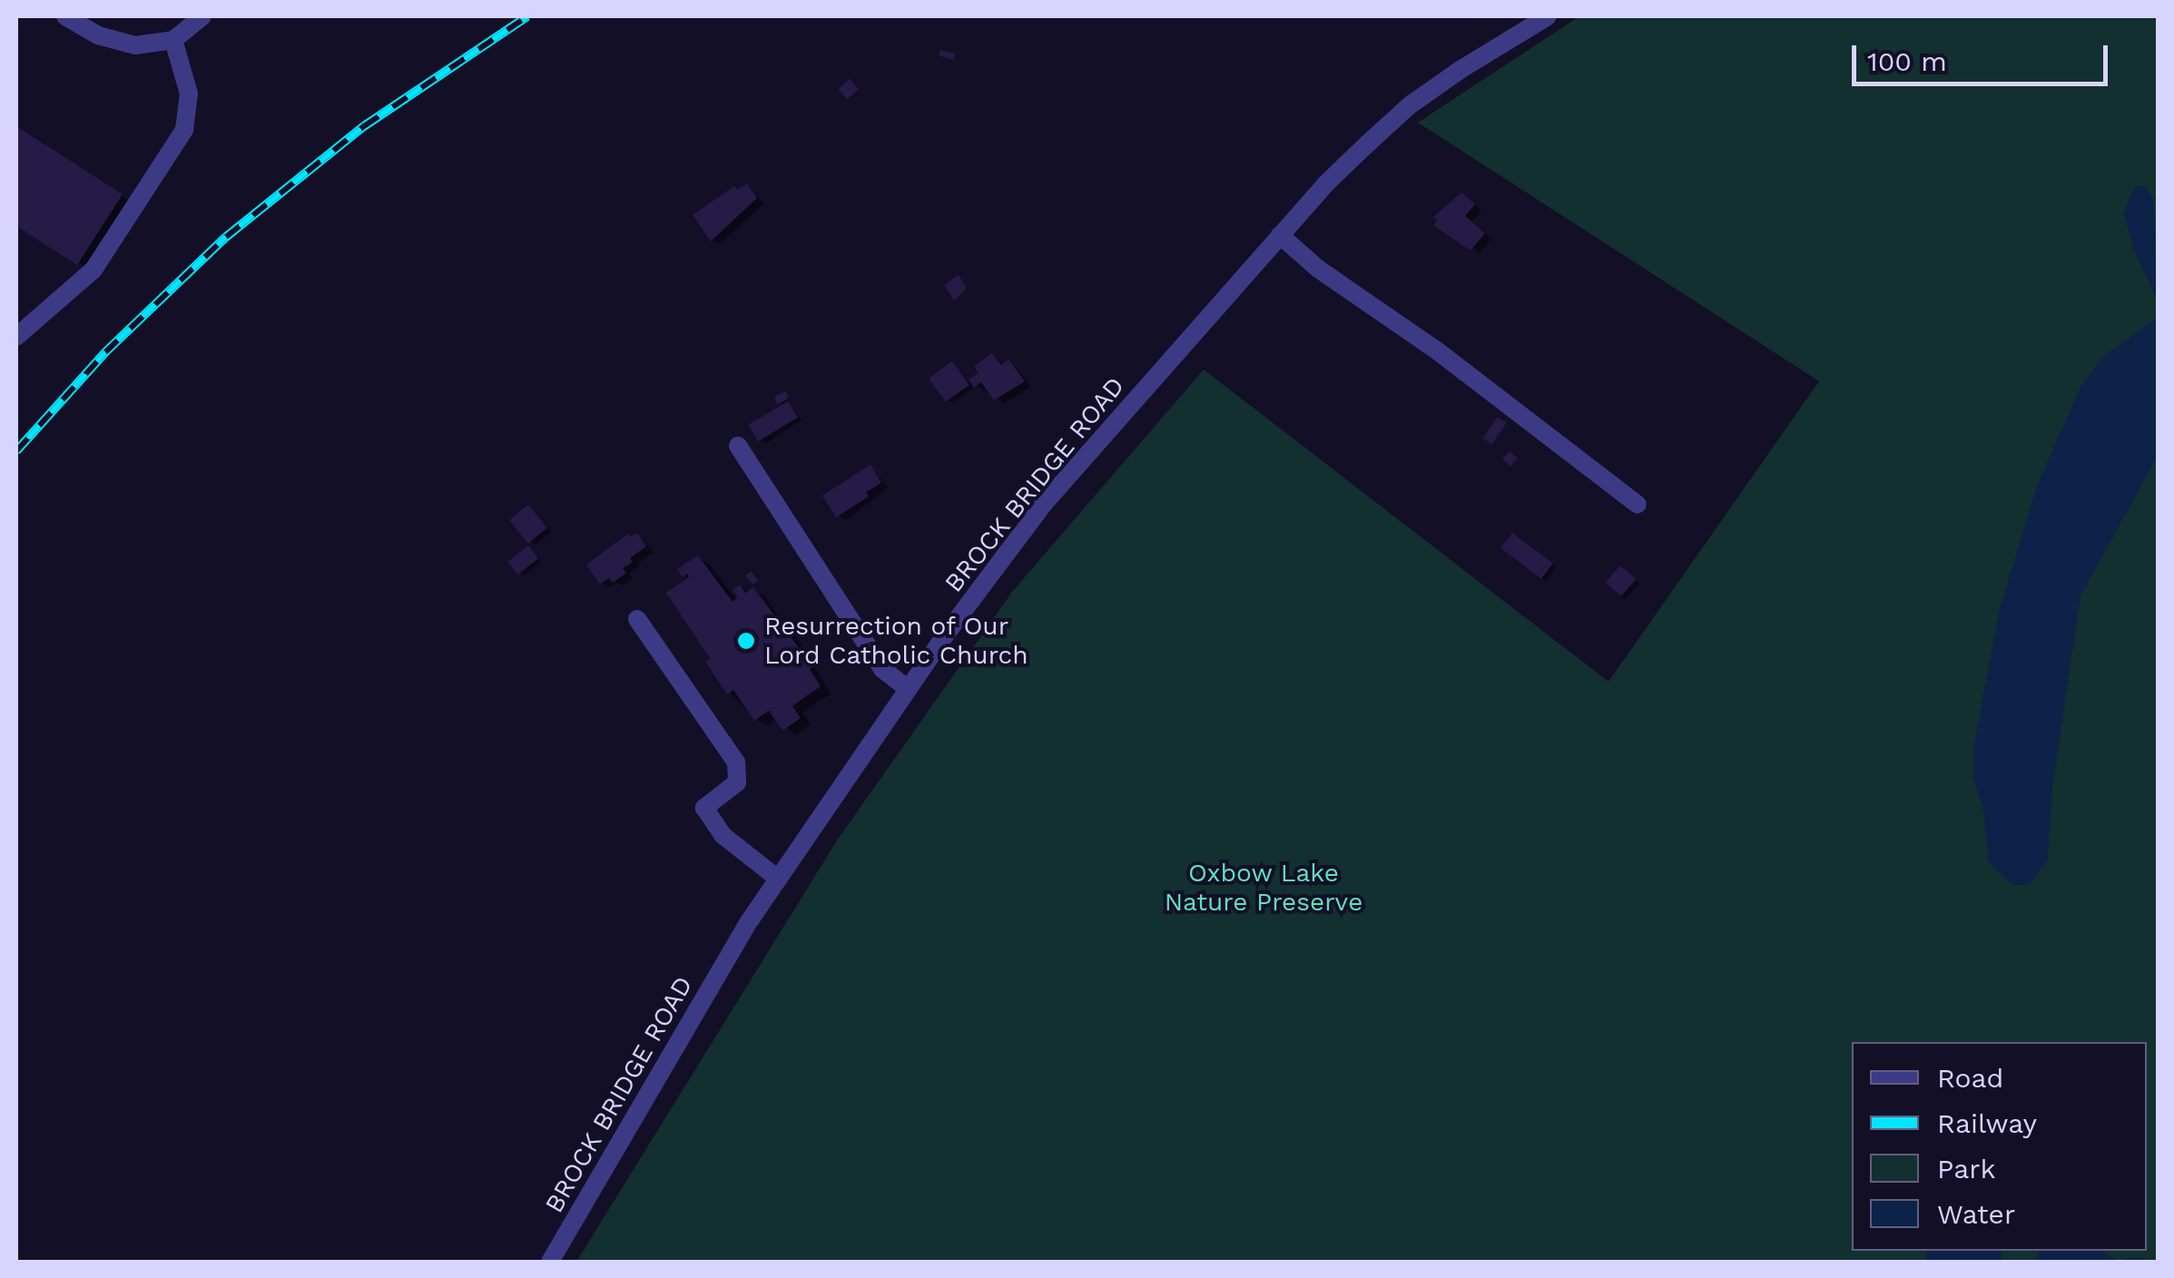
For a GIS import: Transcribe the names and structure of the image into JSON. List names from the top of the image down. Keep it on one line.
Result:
{"streets":{"street":["BROCK BRIDGE ROAD"]},"parks":["Oxbow Lake Nature Preserve"],"places":["Resurrection of Our Lord Catholic Church"],"legend":["Road","Railway","Park","Water"],"scale_bar":"100 m"}
